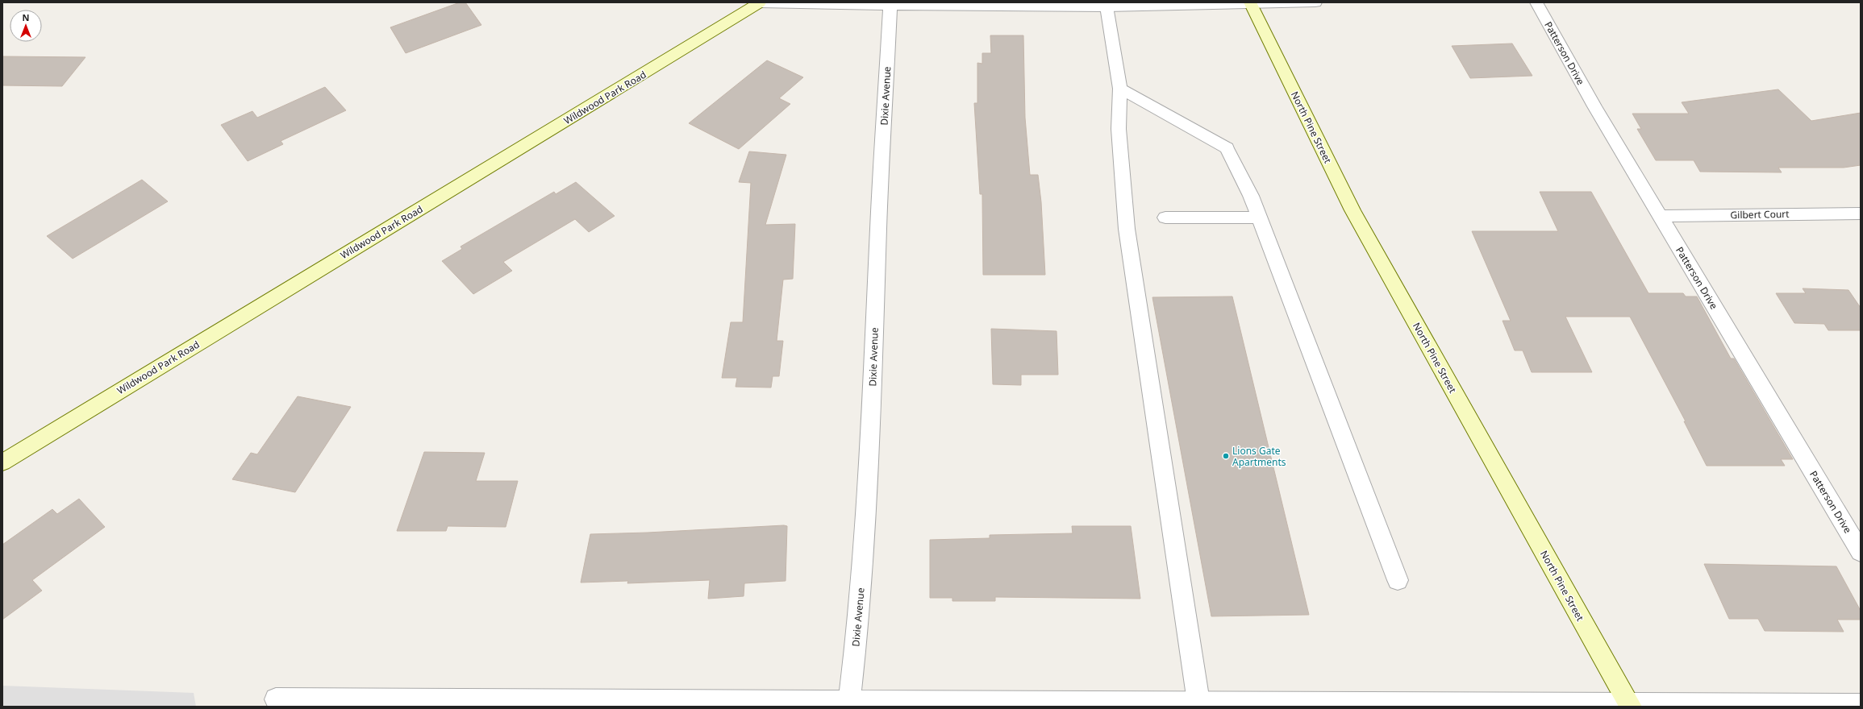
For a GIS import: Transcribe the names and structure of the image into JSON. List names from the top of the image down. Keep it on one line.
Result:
{"streets":{"street":["Patterson Drive","Dixie Avenue","Wildwood Park Road","North Pine Street","Gilbert Court"]},"crossings":[["Patterson Drive","Gilbert Court"]],"places":["Lions Gate Apartments"],"north":"top"}
